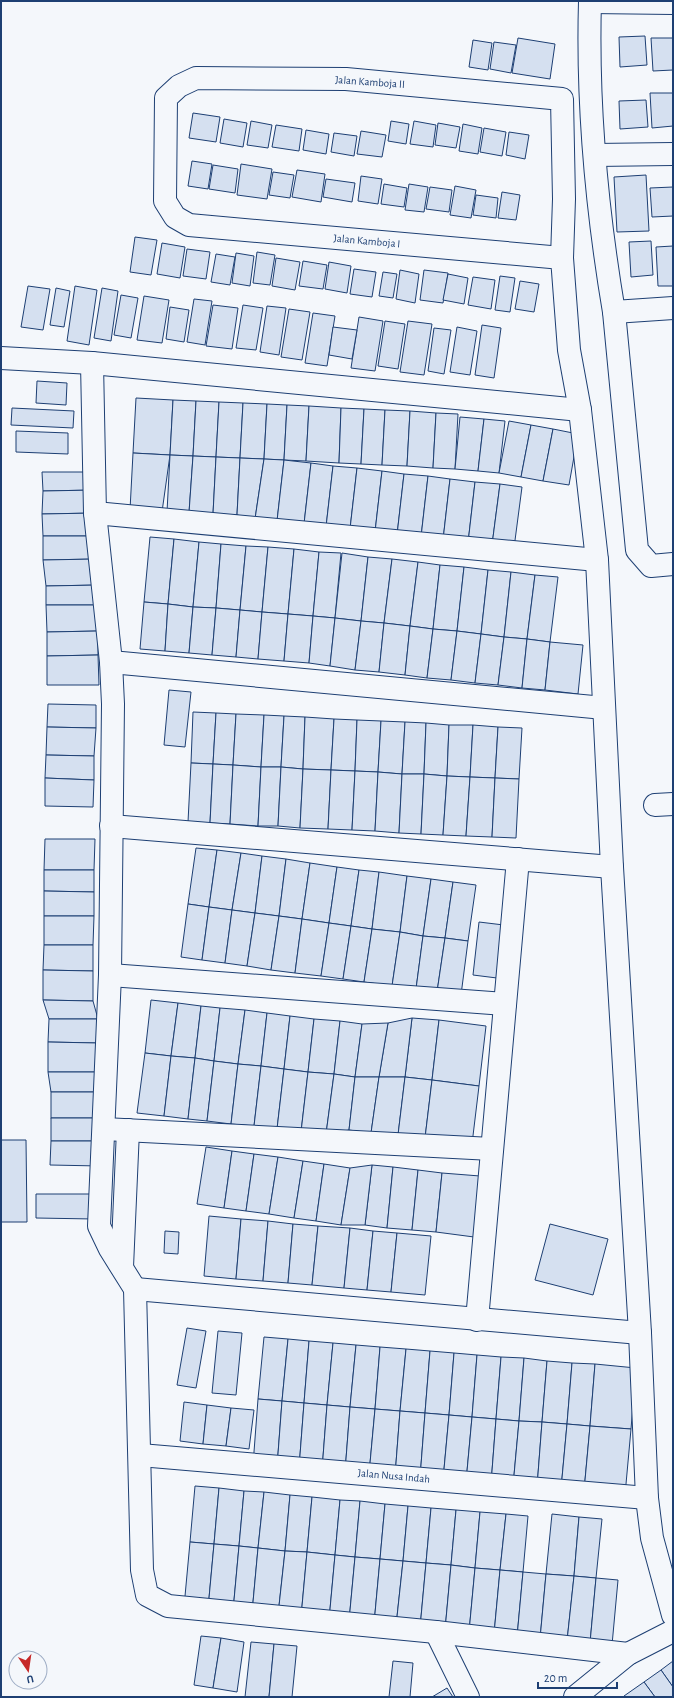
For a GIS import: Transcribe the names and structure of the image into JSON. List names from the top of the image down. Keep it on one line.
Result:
{"streets":{"street":["Jalan Kamboja II","Jalan Kamboja I","Jalan Nusa Indah"]},"crossings":[["Jalan Kamboja II","Jalan Kamboja I"]],"scale_bar":"20 m","north":"bottom"}
